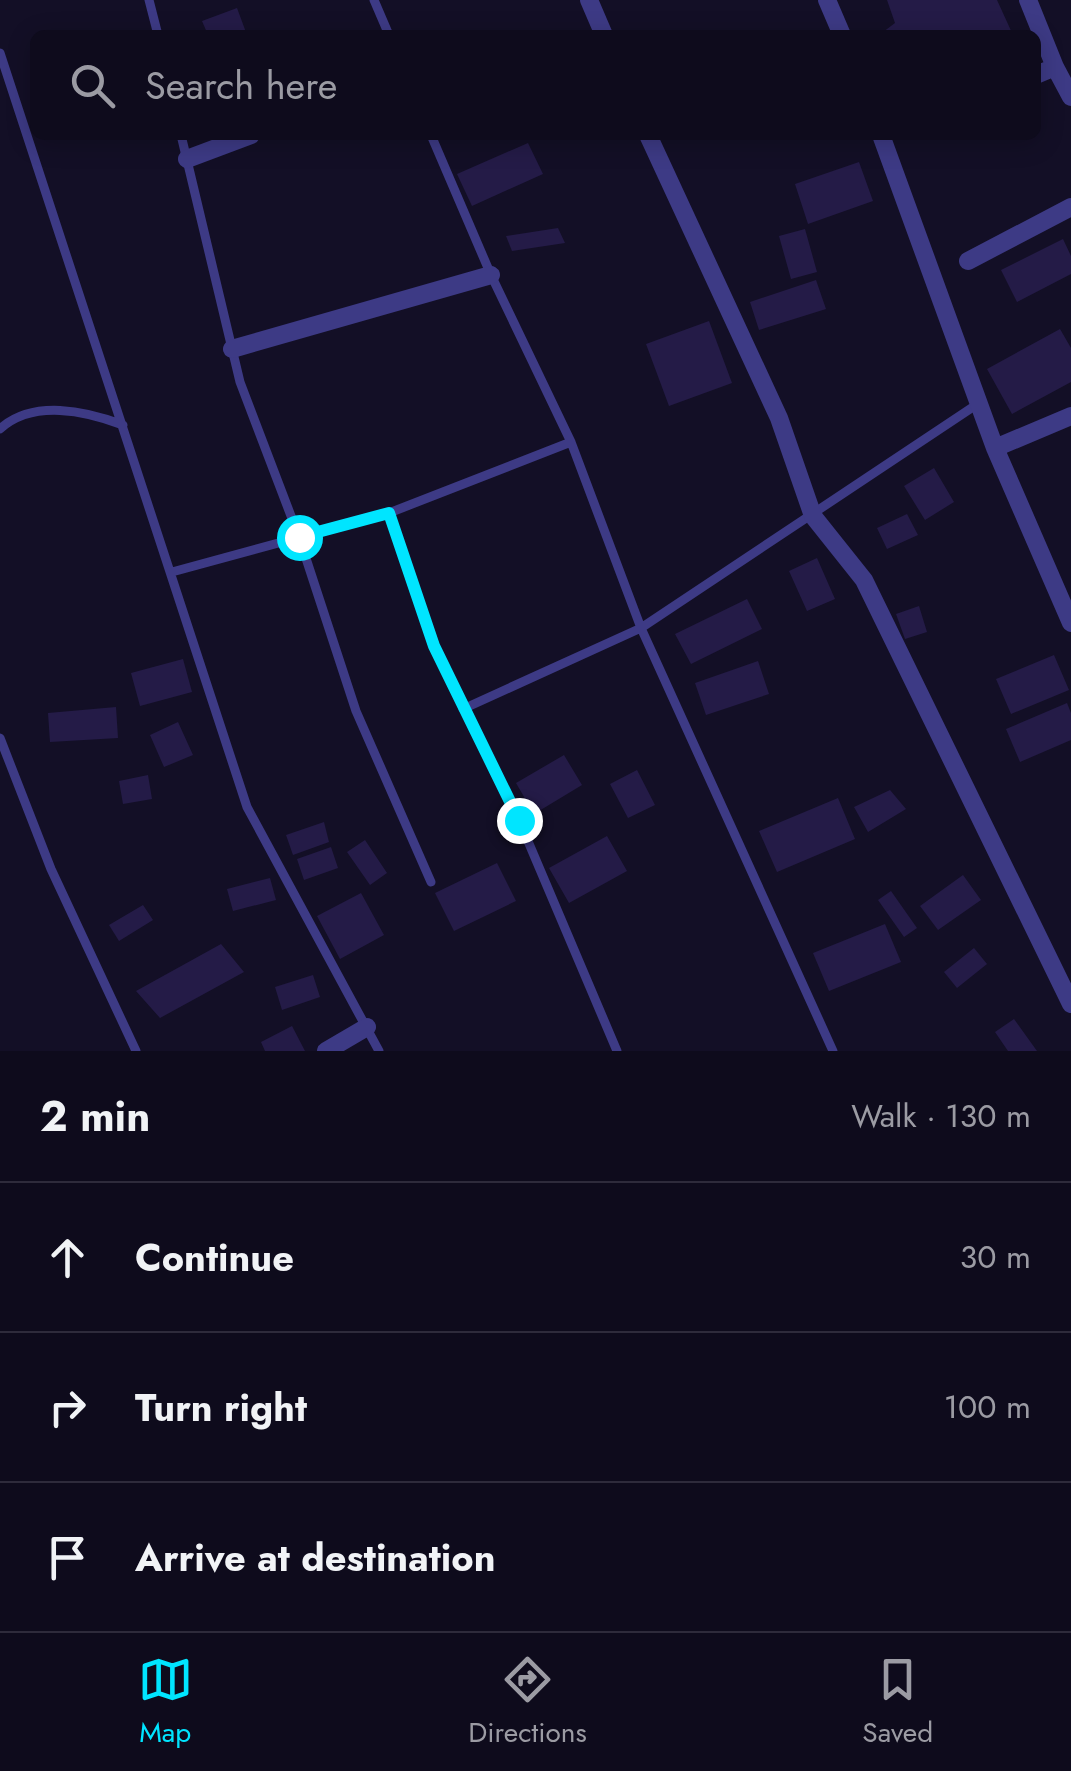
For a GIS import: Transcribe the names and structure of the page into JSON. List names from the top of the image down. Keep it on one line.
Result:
{"page":{"search":"Search here","heading":["2 min","Walk · 130 m"],"list":[["Continue","30 m"],["Turn right","100 m"],"Arrive at destination"],"nav":["Map","Directions","Saved"]}}
